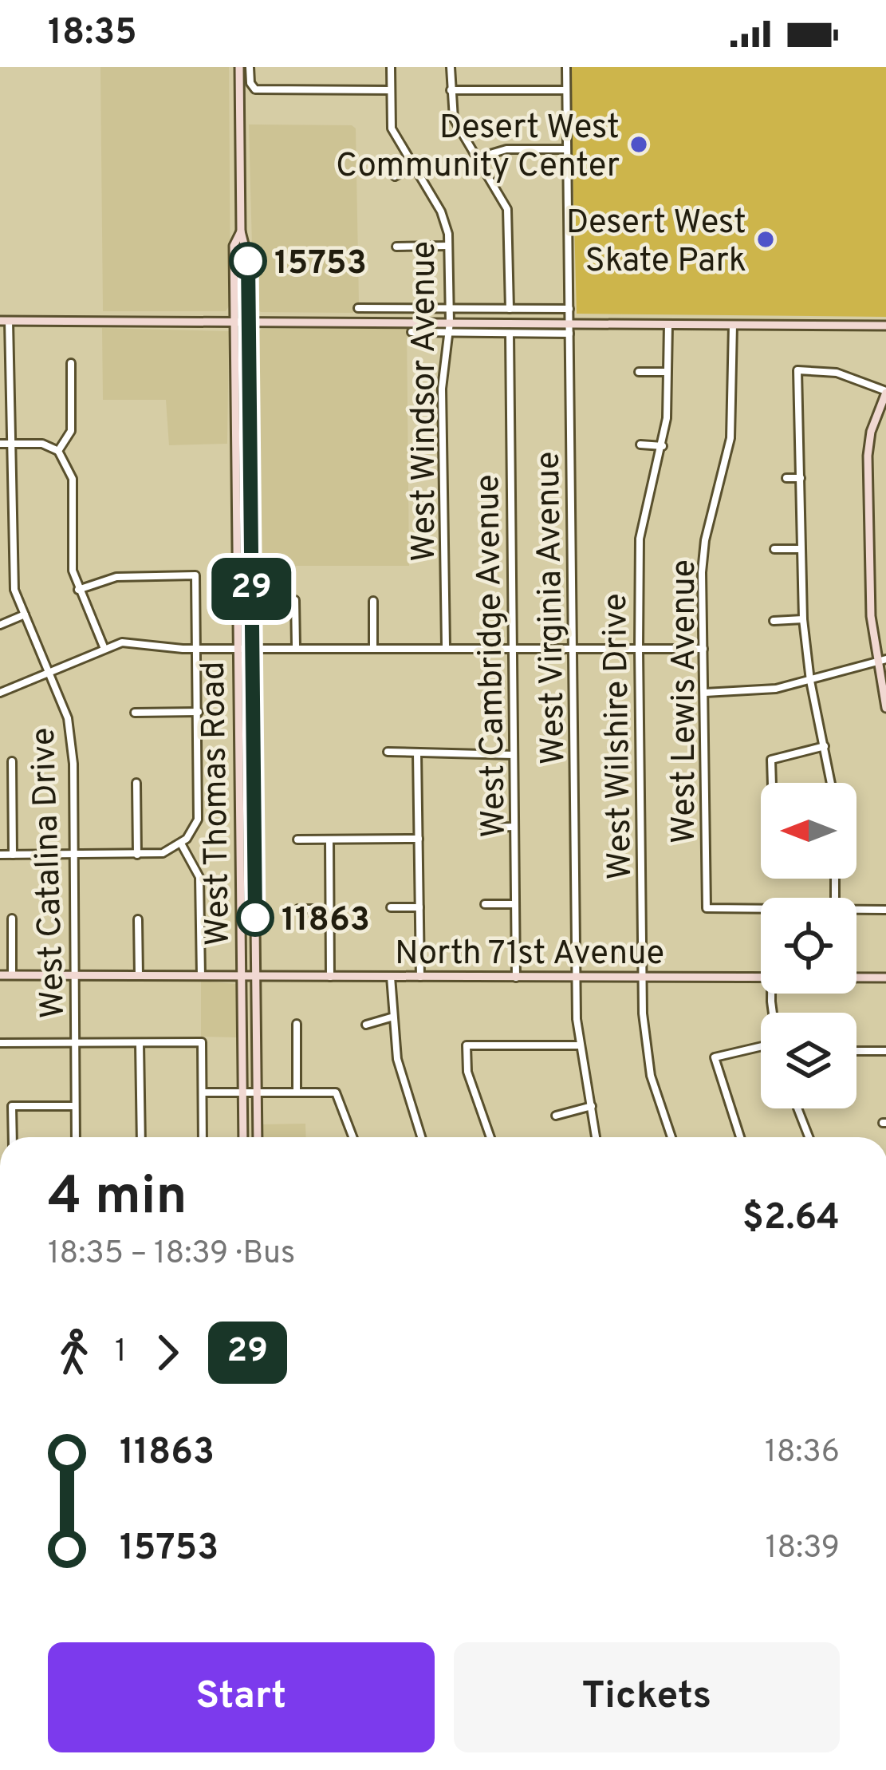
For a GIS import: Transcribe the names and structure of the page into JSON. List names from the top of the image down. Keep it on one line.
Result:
{"streets":{"main road":["West Thomas Road","North 71st Avenue"],"street":["West Windsor Avenue","West Virginia Avenue","West Cambridge Avenue","West Lewis Avenue","West Wilshire Drive","West Catalina Drive"]},"crossings":[["West Virginia Avenue","North 71st Avenue"],["West Cambridge Avenue","North 71st Avenue"],["West Wilshire Drive","North 71st Avenue"],["West Thomas Road","North 71st Avenue"],["West Catalina Drive","North 71st Avenue"]],"places":["Desert West Community Center","Desert West Skate Park","15753","11863"],"lines":["bus line 29"],"north":"left","page":{"status":"18:35","on_map":"29","heading":["4 min","18:35 – 18:39 · Bus","$2.64"],"legs":["1","29"],"list":[{"name":"11863","value":"18:36"},{"name":"15753","value":"18:39"}],"buttons":["Start","Tickets"]}}
